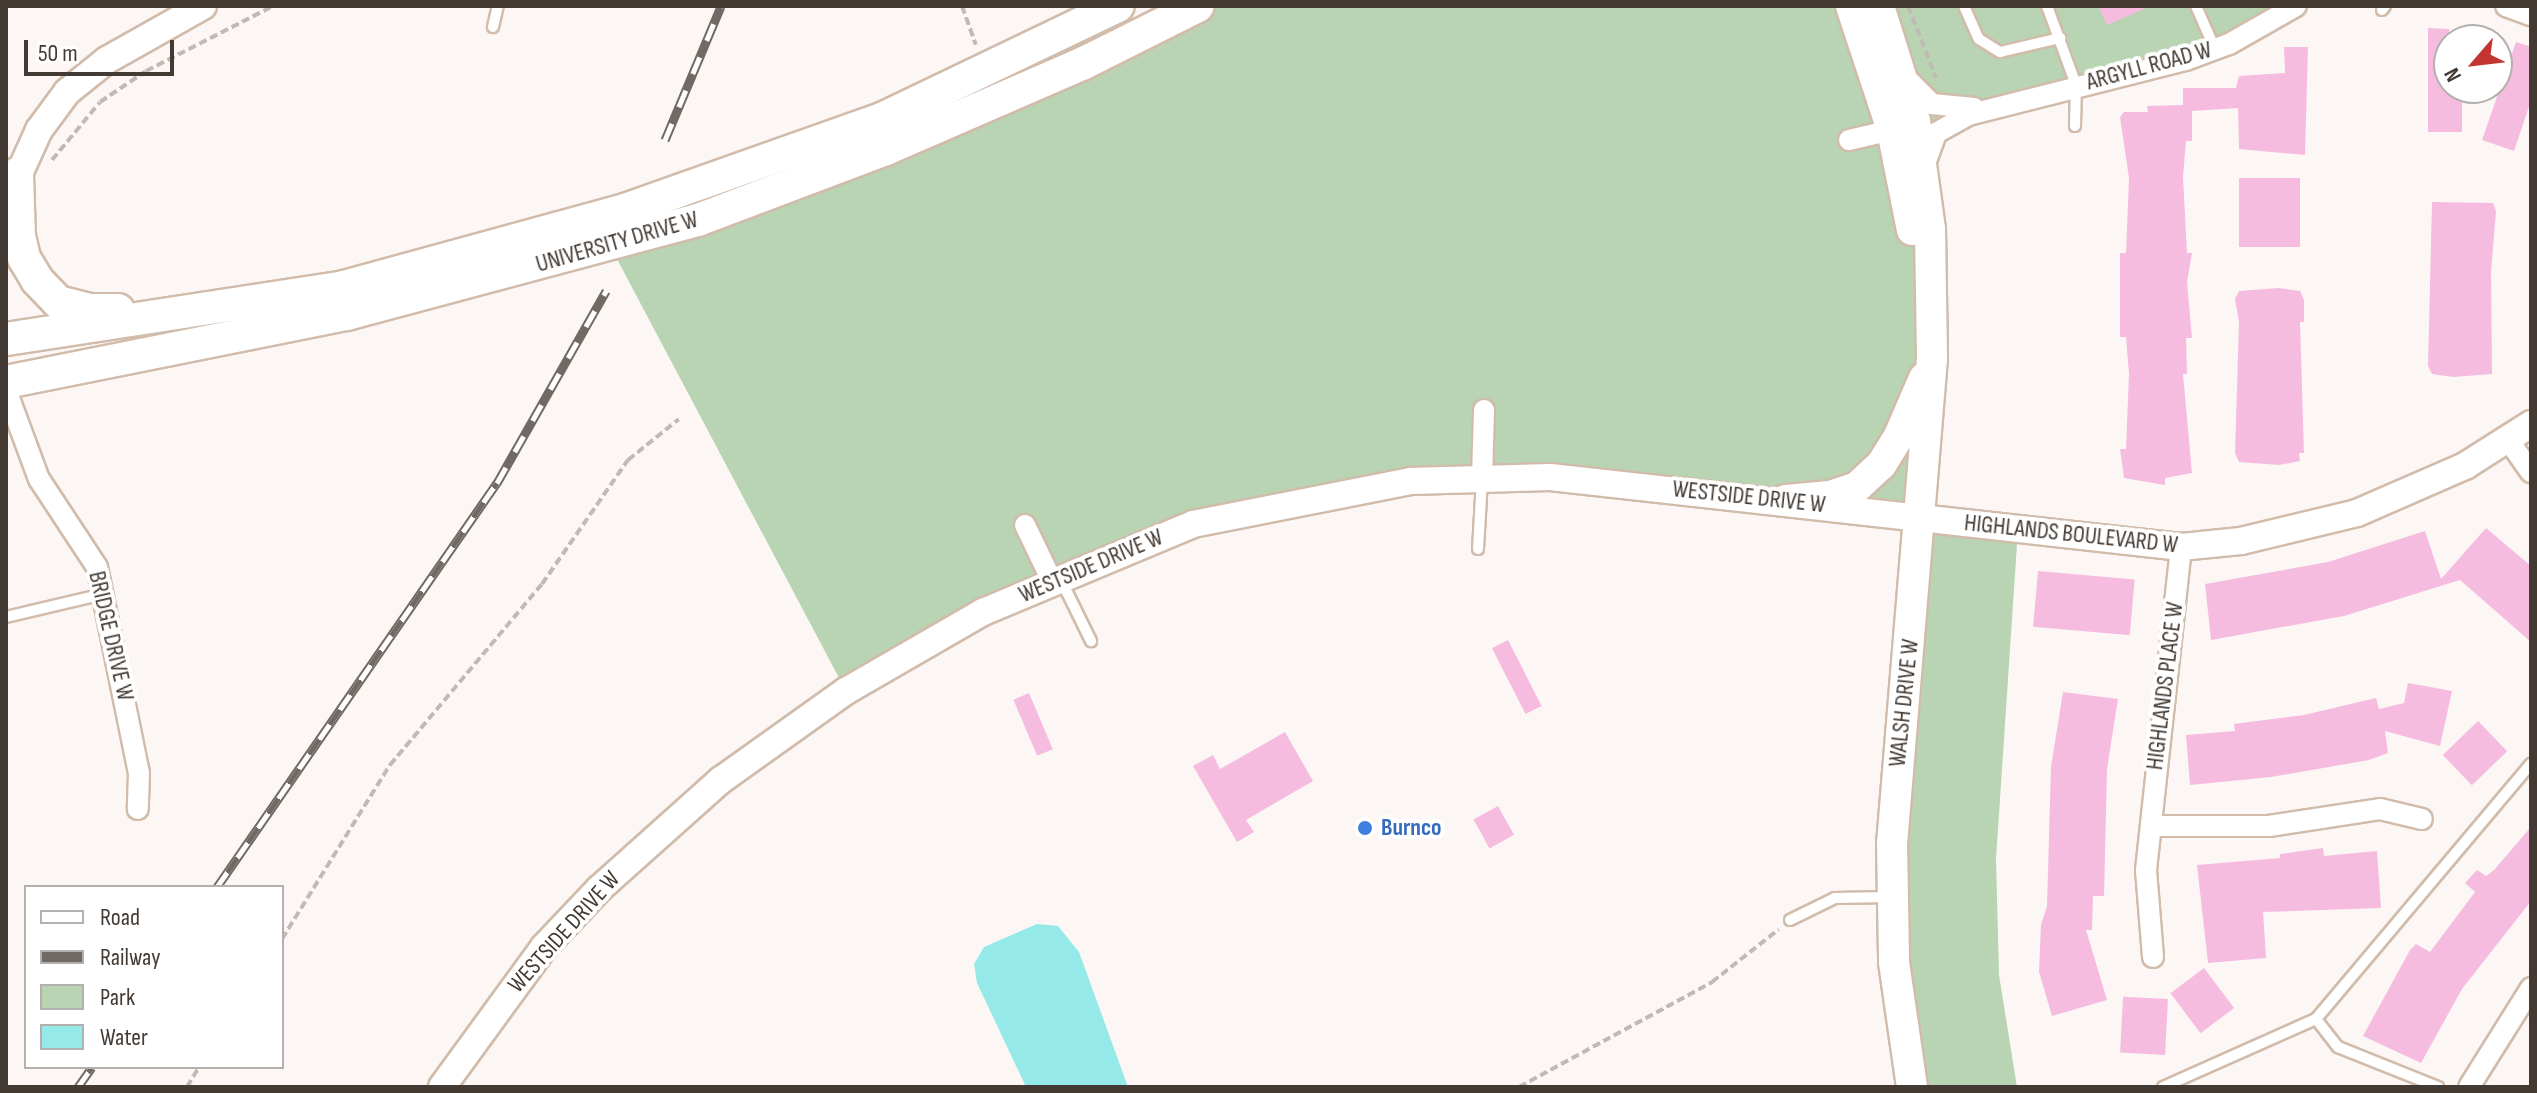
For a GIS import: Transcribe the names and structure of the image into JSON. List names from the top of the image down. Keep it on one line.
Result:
{"streets":{"main road":["UNIVERSITY DRIVE W","WALSH DRIVE W"],"street":["ARGYLL ROAD W","WESTSIDE DRIVE W","HIGHLANDS BOULEVARD W","BRIDGE DRIVE W","HIGHLANDS PLACE W"]},"crossings":[["WESTSIDE DRIVE W","HIGHLANDS BOULEVARD W"],["WESTSIDE DRIVE W","WALSH DRIVE W"],["HIGHLANDS BOULEVARD W","HIGHLANDS PLACE W"],["HIGHLANDS BOULEVARD W","WALSH DRIVE W"]],"places":["Burnco"],"legend":["Road","Railway","Park","Water"],"scale_bar":"50 m","north":"bottom left"}
